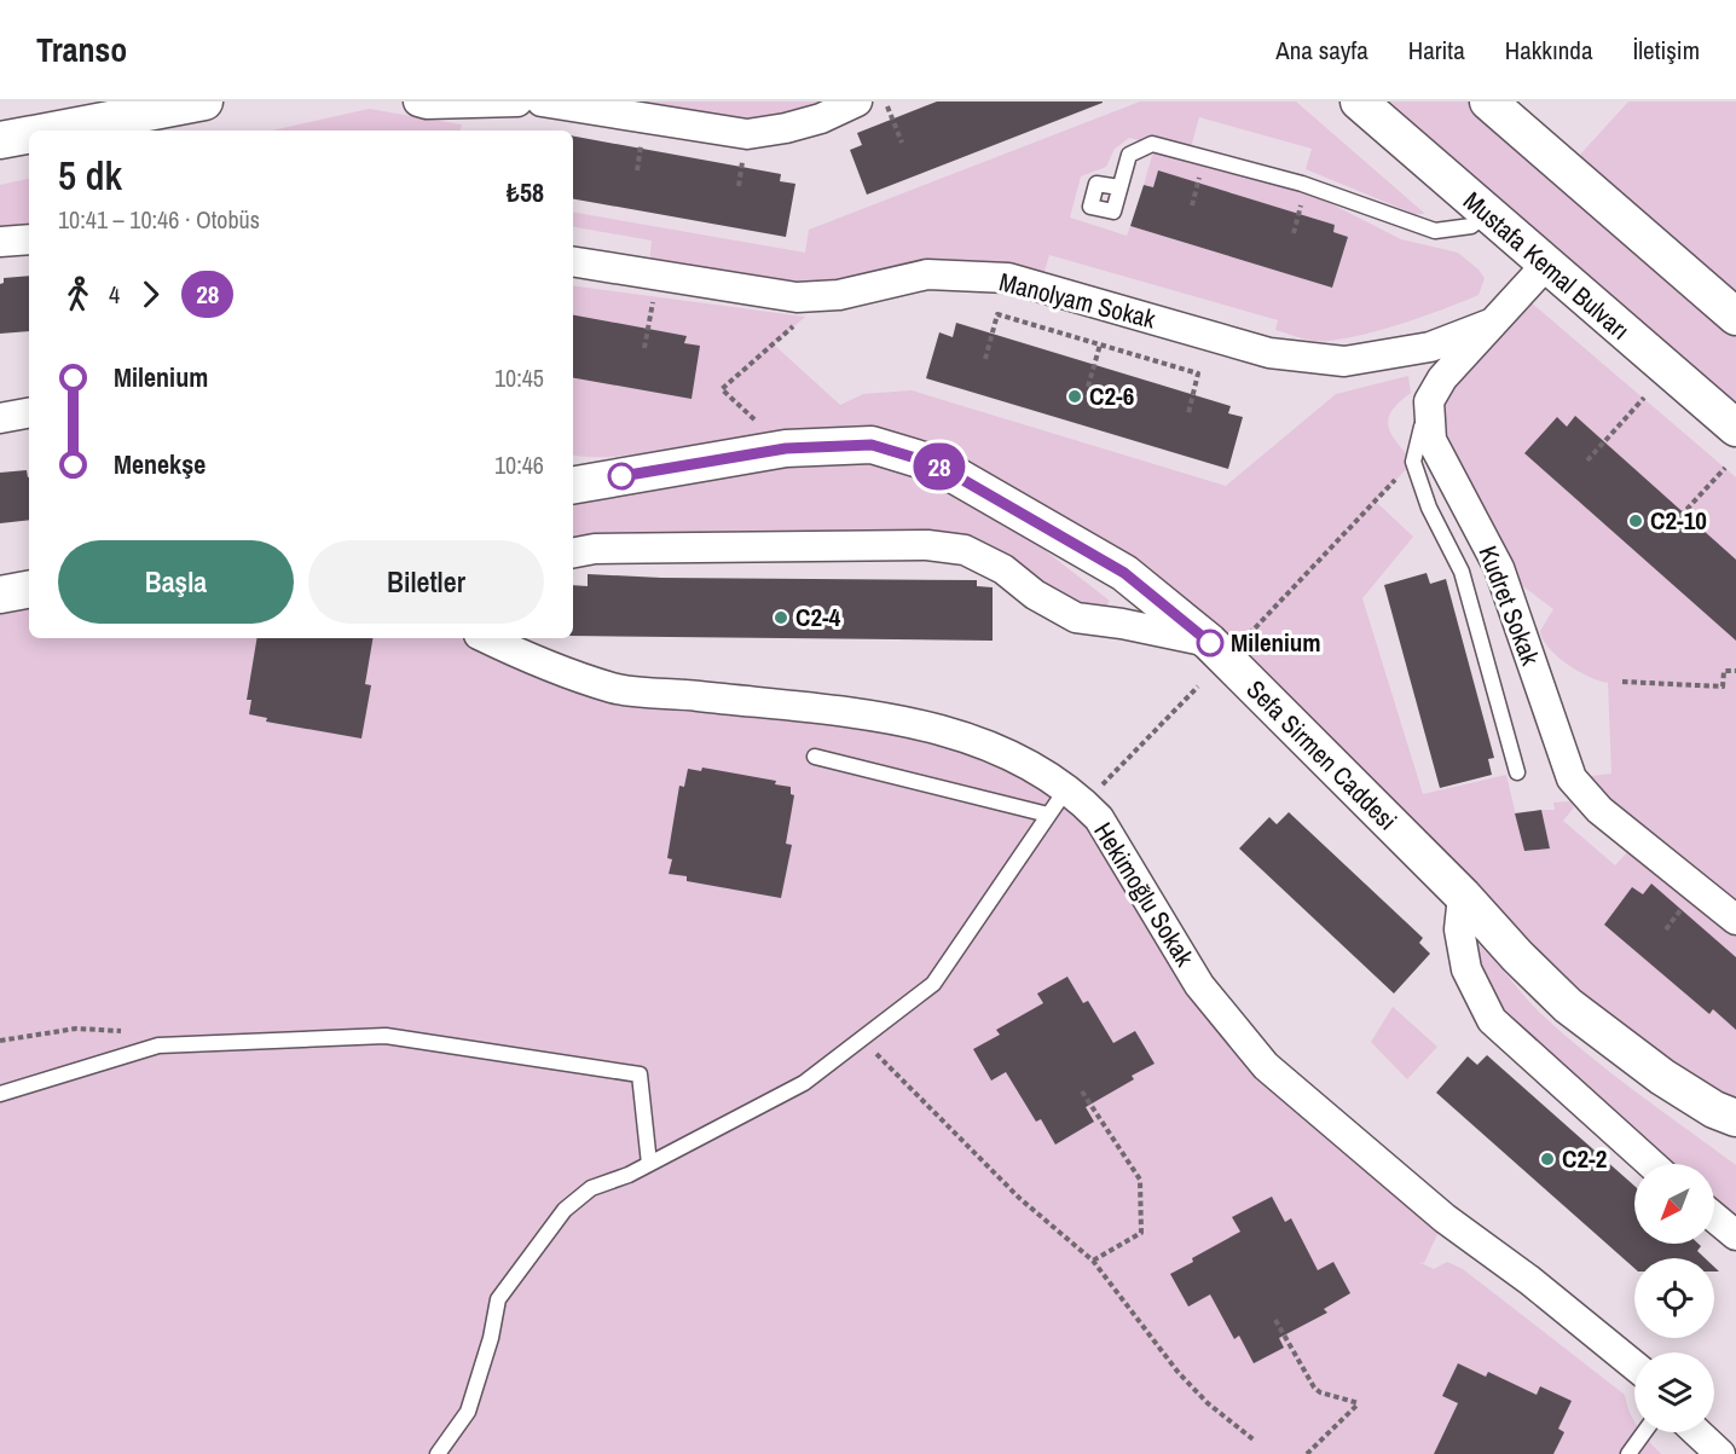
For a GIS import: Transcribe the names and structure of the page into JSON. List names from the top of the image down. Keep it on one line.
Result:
{"streets":{"street":["Mustafa Kemal Bulvarı","Manolyam Sokak","Kudret Sokak","Sefa Sirmen Caddesi","Hekimoğlu Sokak"]},"places":["C2-6","C2-10","C2-4","Milenium","C2-2"],"lines":["bus line 28"],"north":"bottom left","page":{"header":"Transo","nav":["Ana sayfa","Harita","Hakkında","İletişim"],"on_map":"28","heading":["5 dk","10:41 – 10:46 · Otobüs","₺58"],"legs":["4","28"],"list":[{"name":"Milenium","value":"10:45"},{"name":"Menekşe","value":"10:46"}],"buttons":["Başla","Biletler"]}}
